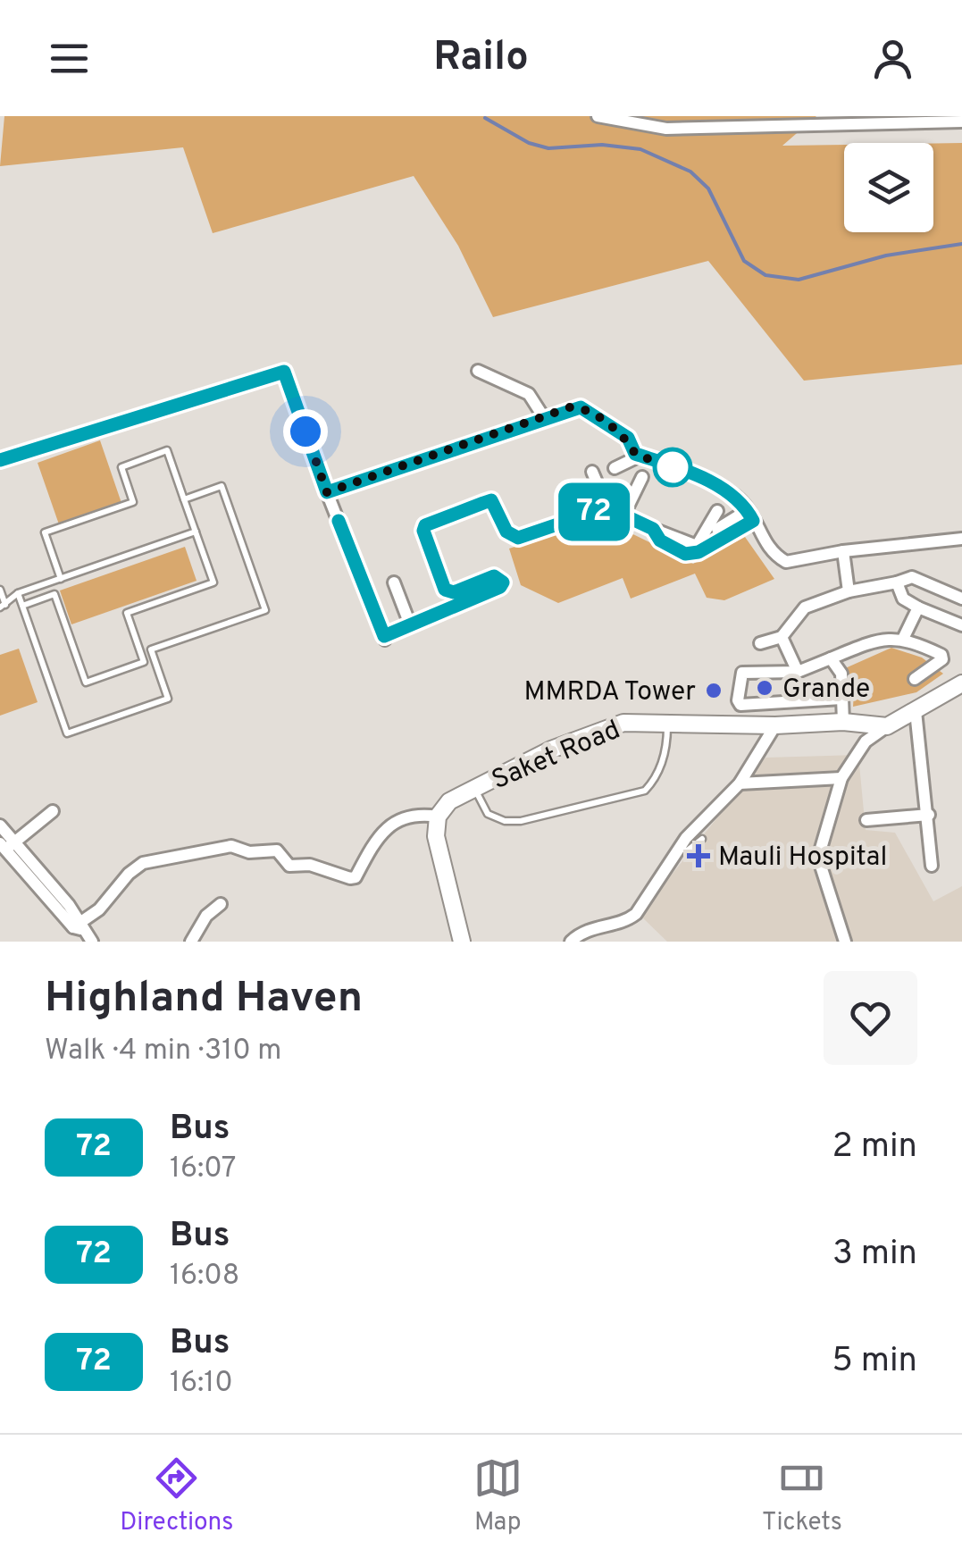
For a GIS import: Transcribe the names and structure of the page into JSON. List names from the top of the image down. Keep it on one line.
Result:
{"streets":{"main road":["Saket Road"]},"places":{"other":["Grande","MMRDA Tower"],"health":["Mauli Hospital"]},"lines":["bus line 72"],"page":{"header":"Railo","on_map":"72","heading":["Highland Haven","Walk · 4 min · 310 m"],"list":[{"mark":"72","name":"Bus","note":"16:07","value":"2 min"},{"mark":"72","name":"Bus","note":"16:08","value":"3 min"},{"mark":"72","name":"Bus","note":"16:10","value":"5 min"}],"tabs":["Directions","Map","Tickets"]}}
